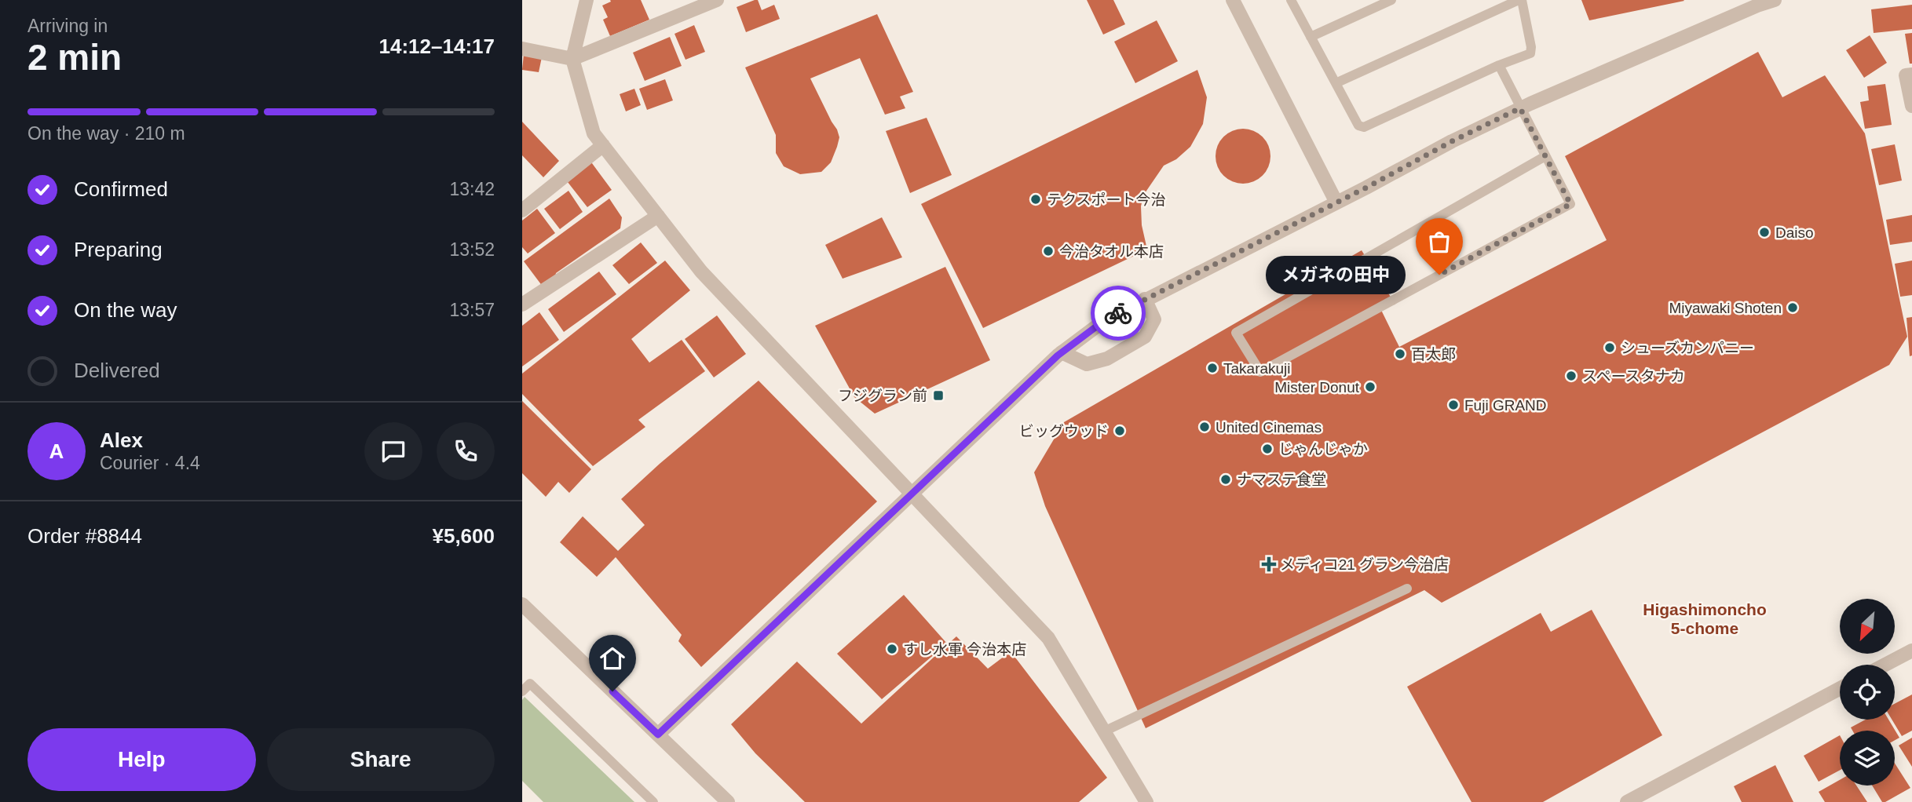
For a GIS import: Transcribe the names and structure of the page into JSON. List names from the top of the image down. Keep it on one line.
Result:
{"districts":["Higashimoncho 5-chome"],"places":{"other":["テクスポート今治","Daiso","今治タオル本店","メガネの田中","Miyawaki Shoten","シューズカンパニー","百太郎","Takarakuji","スペースタナカ","Mister Donut","Fuji GRAND","United Cinemas","ビッグウッド","じゃんじゃか","ナマステ食堂","すし水軍 今治本店"],"transit":["フジグラン前"],"health":["メディコ21 グラン今治店"]},"north":"bottom left","page":{"heading":["2 min","Arriving in","14:12–14:17"],"panel":["Alex","Courier · 4.4","Order #8844","¥5,600"],"bar":"On the way · 210 m","list":[["Confirmed","13:42"],["Preparing","13:52"],["On the way","13:57"],"Delivered"],"bubble":"メガネの田中","round":"A","buttons":["Help","Share"]}}
